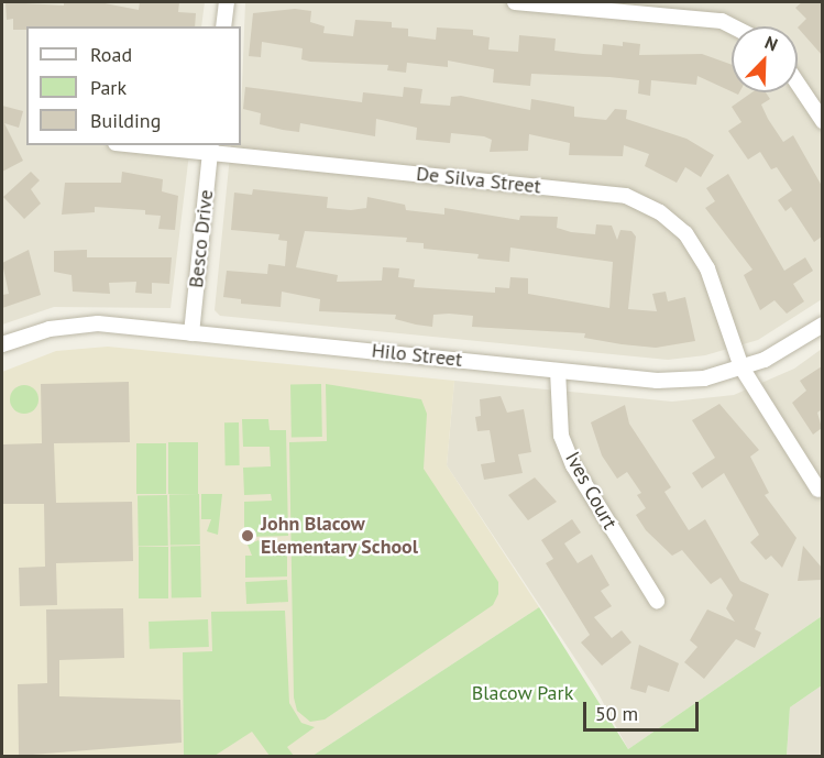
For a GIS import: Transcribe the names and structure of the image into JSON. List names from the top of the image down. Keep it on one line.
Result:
{"streets":{"street":["De Silva Street","Besco Drive","Hilo Street","Ives Court"]},"crossings":[["De Silva Street","Besco Drive"],["De Silva Street","Hilo Street"],["Besco Drive","Hilo Street"],["Hilo Street","Ives Court"]],"parks":["Blacow Park"],"places":["John Blacow Elementary School"],"legend":["Road","Park","Building"],"scale_bar":"50 m","north":"top right"}
